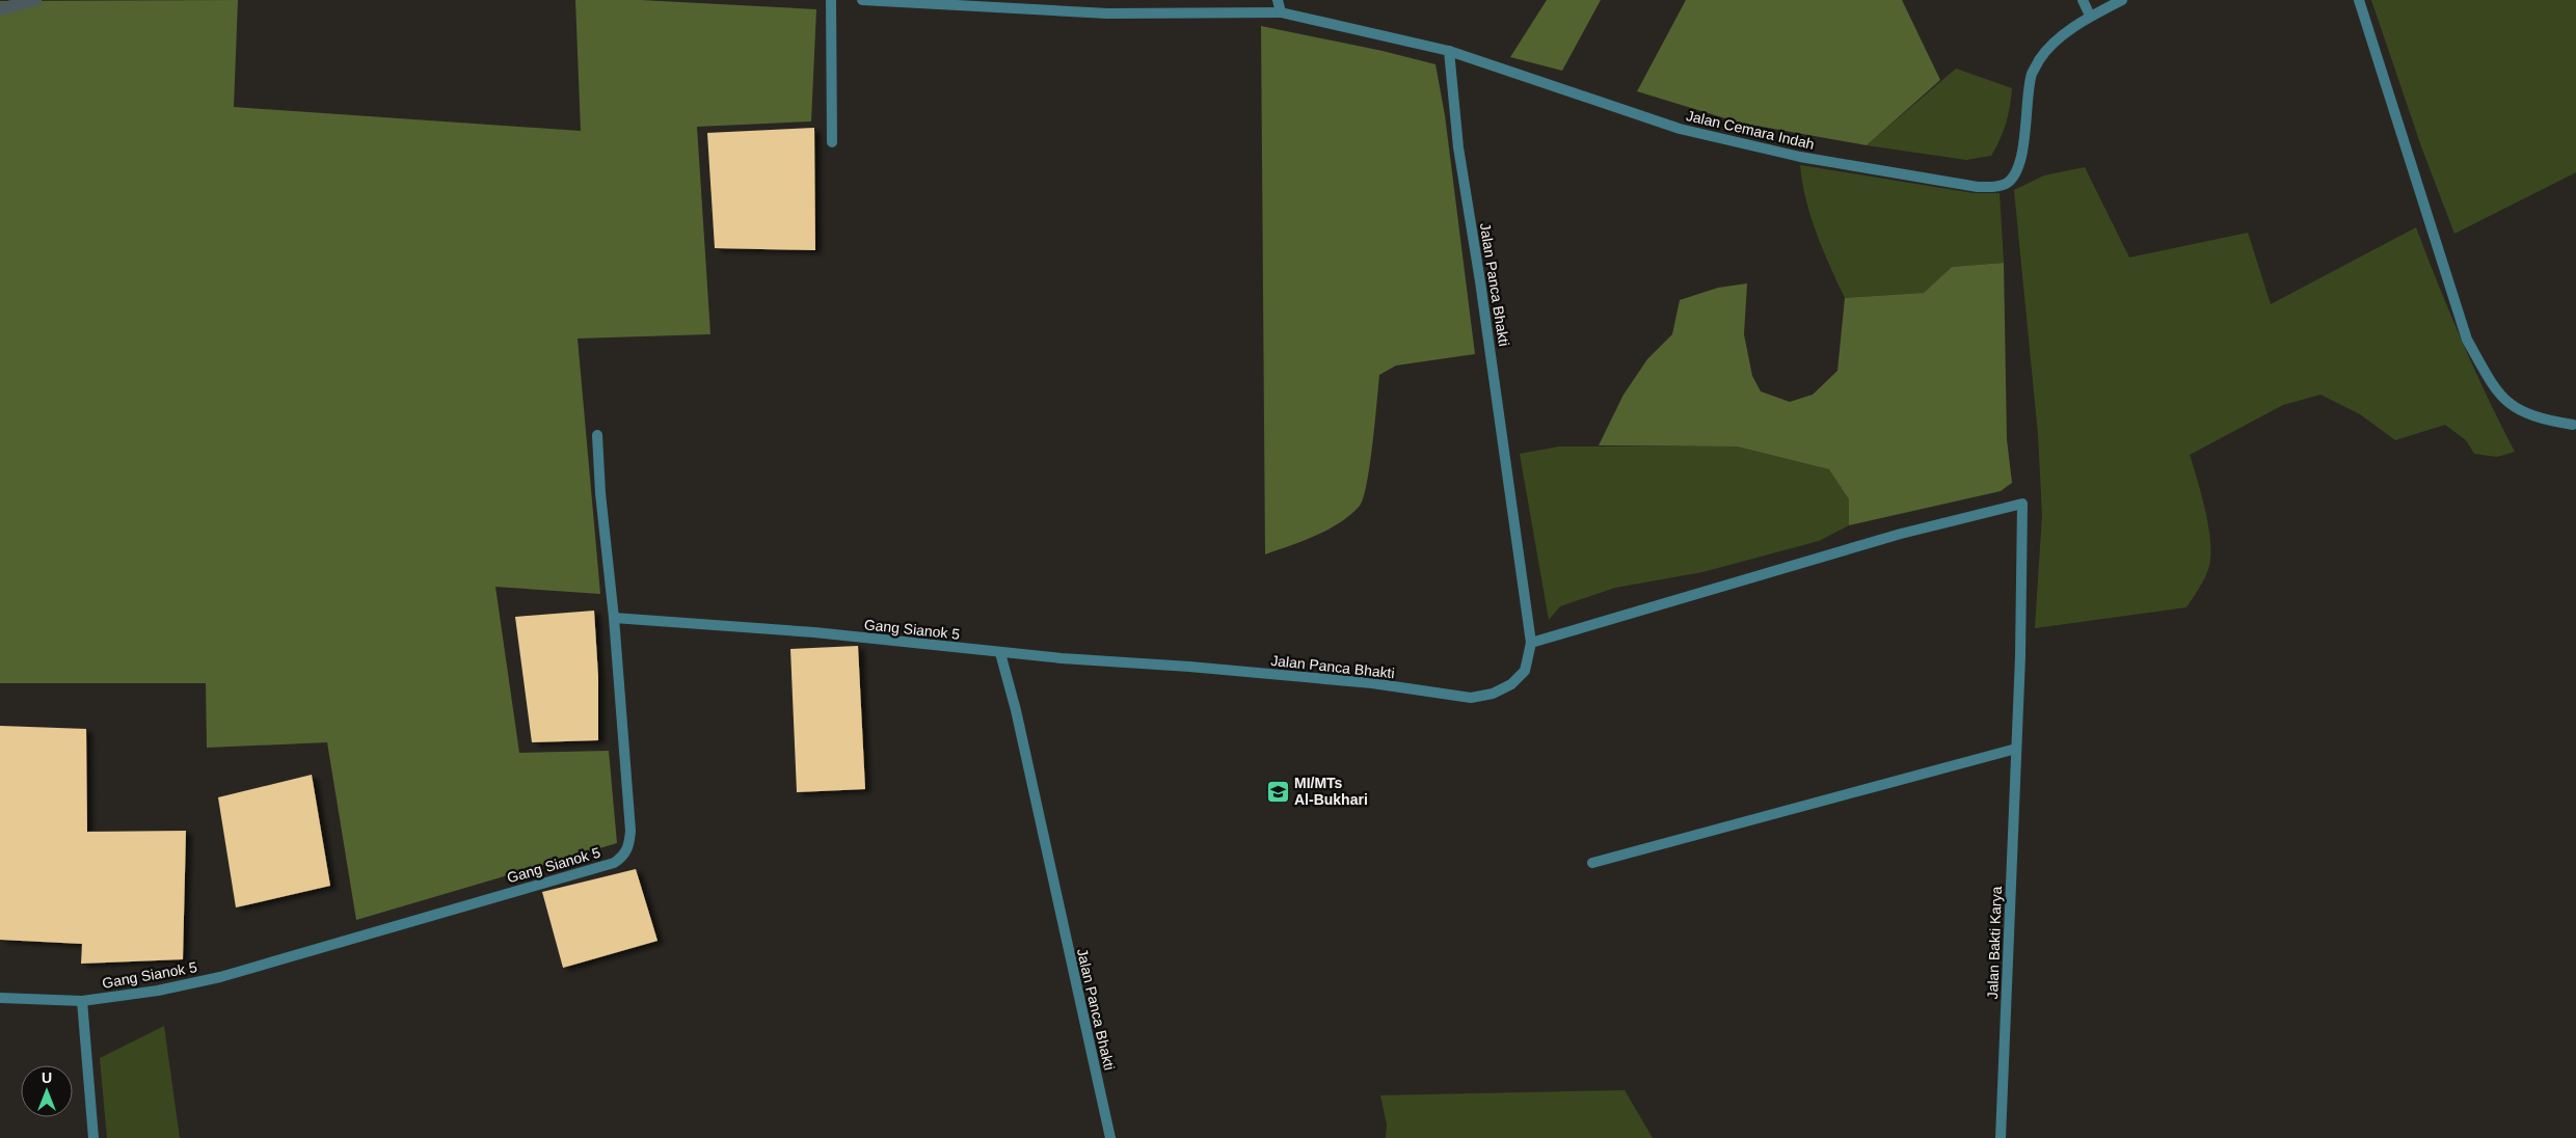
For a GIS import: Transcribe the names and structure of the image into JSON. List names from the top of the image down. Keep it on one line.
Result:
{"streets":{"street":["Jalan Cemara Indah","Jalan Panca Bhakti","Gang Sianok 5","Jalan Bakti Karya"]},"crossings":[["Jalan Cemara Indah","Jalan Panca Bhakti"],["Jalan Panca Bhakti","Gang Sianok 5"],["Jalan Panca Bhakti","Jalan Bakti Karya"]],"places":{"school or university":["MI/MTs Al-Bukhari"]},"north":"top"}
